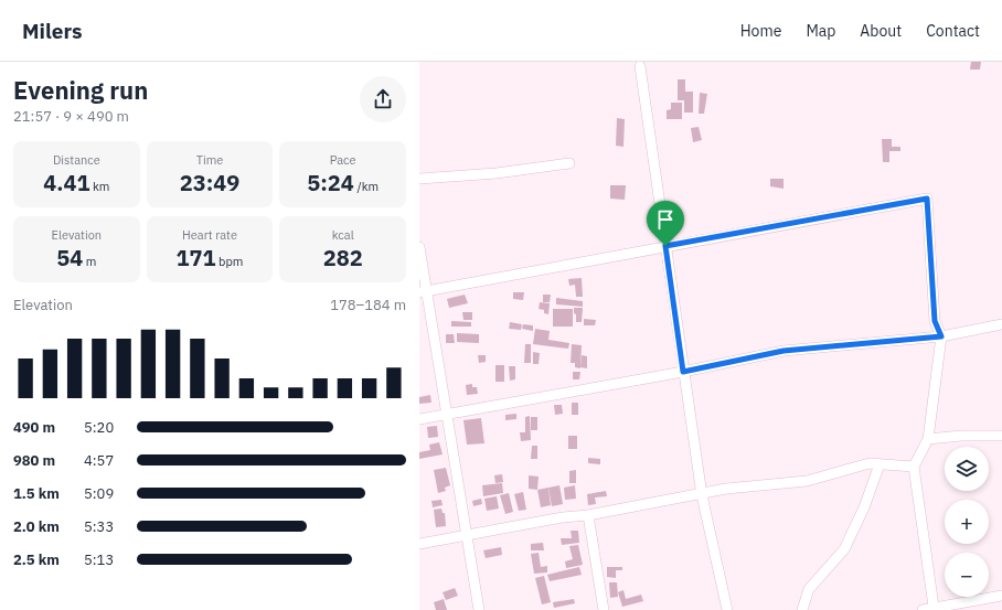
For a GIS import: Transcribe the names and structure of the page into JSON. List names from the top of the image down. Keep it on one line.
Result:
{"page":{"header":"Milers","nav":["Home","Map","About","Contact"],"heading":["Evening run","21:57 · 9 × 490 m"],"stats":[["Distance","4.41 km"],["Time","23:49"],["Pace","5:24 /km"],["Elevation","54 m"],["Heart rate","171 bpm"],["kcal","282"]],"chart":["Elevation","178–184 m"],"list":[{"name":"490 m","note":"5:20"},{"name":"980 m","note":"4:57"},{"name":"1.5 km","note":"5:09"},{"name":"2.0 km","note":"5:33"},{"name":"2.5 km","note":"5:13"}],"map_buttons":["+","−"]}}
